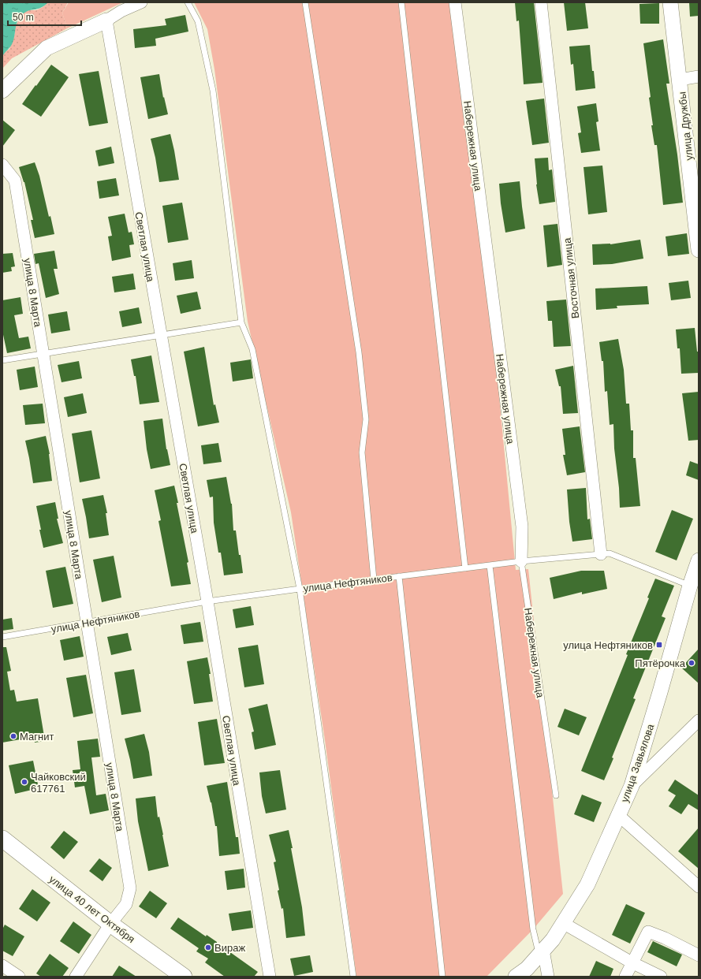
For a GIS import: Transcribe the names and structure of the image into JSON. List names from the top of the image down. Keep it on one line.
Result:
{"streets":{"main road":["улица 40 лет Октября"],"street":["улица Дружбы","Набережная улица","Светлая улица","Восточная улица","улица 8 Марта","улица Завьялова"],"lane":["улица Нефтяников"]},"crossings":[["Набережная улица","улица Нефтяников"],["Светлая улица","улица Нефтяников"],["Восточная улица","улица Нефтяников"],["улица 8 Марта","улица Нефтяников"],["улица 8 Марта","улица 40 лет Октября"],["улица Нефтяников","улица Завьялова"]],"places":{"transit":["улица Нефтяников"],"other":["Пятёрочка","Магнит","Чайковский 617761","Вираж"]},"scale_bar":"50 m"}
